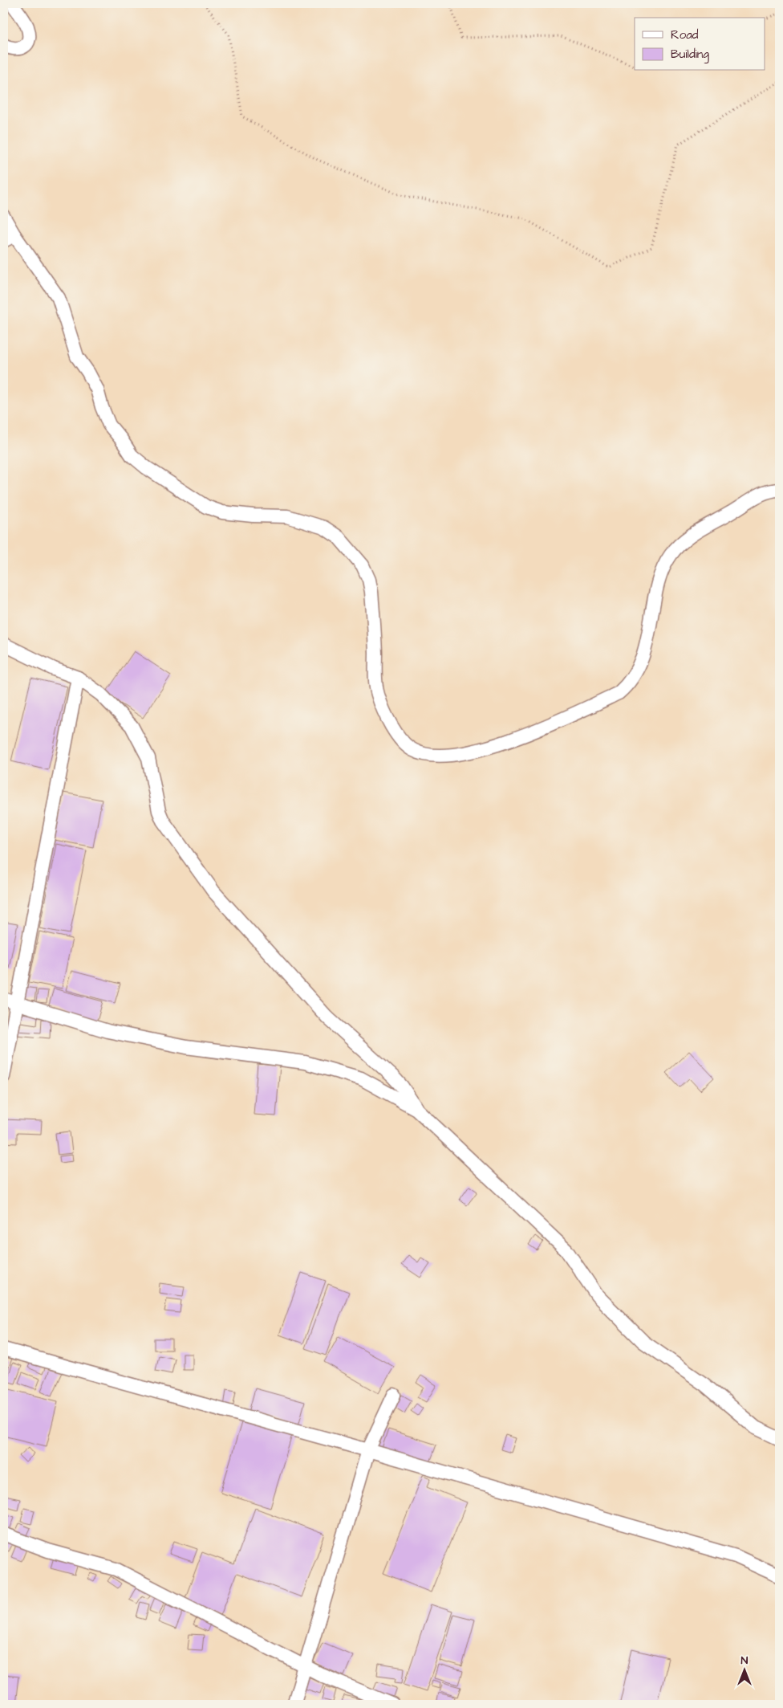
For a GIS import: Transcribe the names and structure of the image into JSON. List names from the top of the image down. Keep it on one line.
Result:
{"legend":["Road","Building"],"north":"top"}
